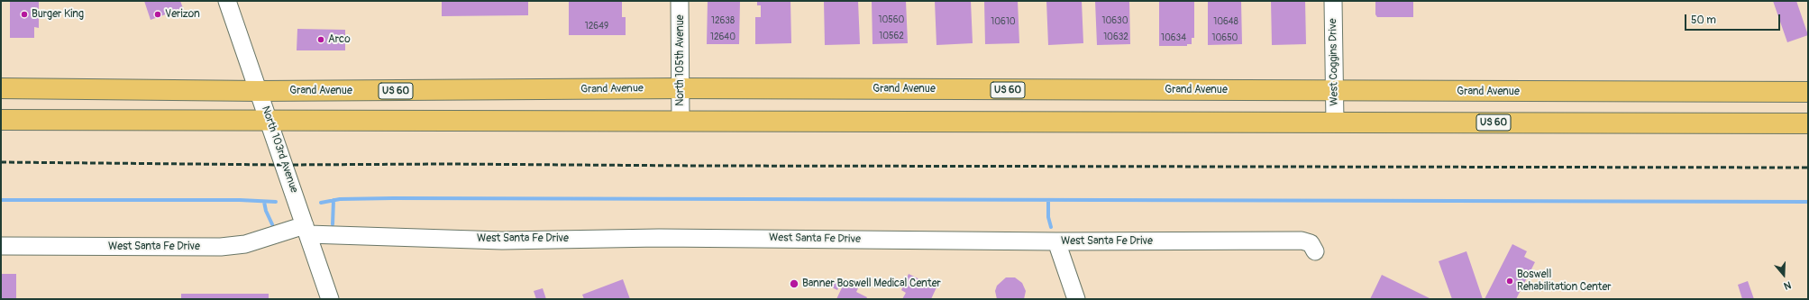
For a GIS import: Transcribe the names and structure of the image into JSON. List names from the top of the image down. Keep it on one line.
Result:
{"streets":{"highway":["Grand Avenue","US 60"],"street":["North 105th Avenue","West Coggins Drive","North 103rd Avenue","West Santa Fe Drive"]},"crossings":[["North 105th Avenue","Grand Avenue"],["North 105th Avenue","US 60"],["West Coggins Drive","Grand Avenue"],["West Coggins Drive","US 60"],["Grand Avenue","North 103rd Avenue"],["US 60","North 103rd Avenue"],["North 103rd Avenue","West Santa Fe Drive"]],"places":["Burger King","Verizon","Arco","Boswell Rehabilitation Center","Banner Boswell Medical Center"],"house_numbers":["10560","12638","10630","10610","10648","12649","10562","12640","10632","10634","10650"],"scale_bar":"50 m","north":"bottom"}
